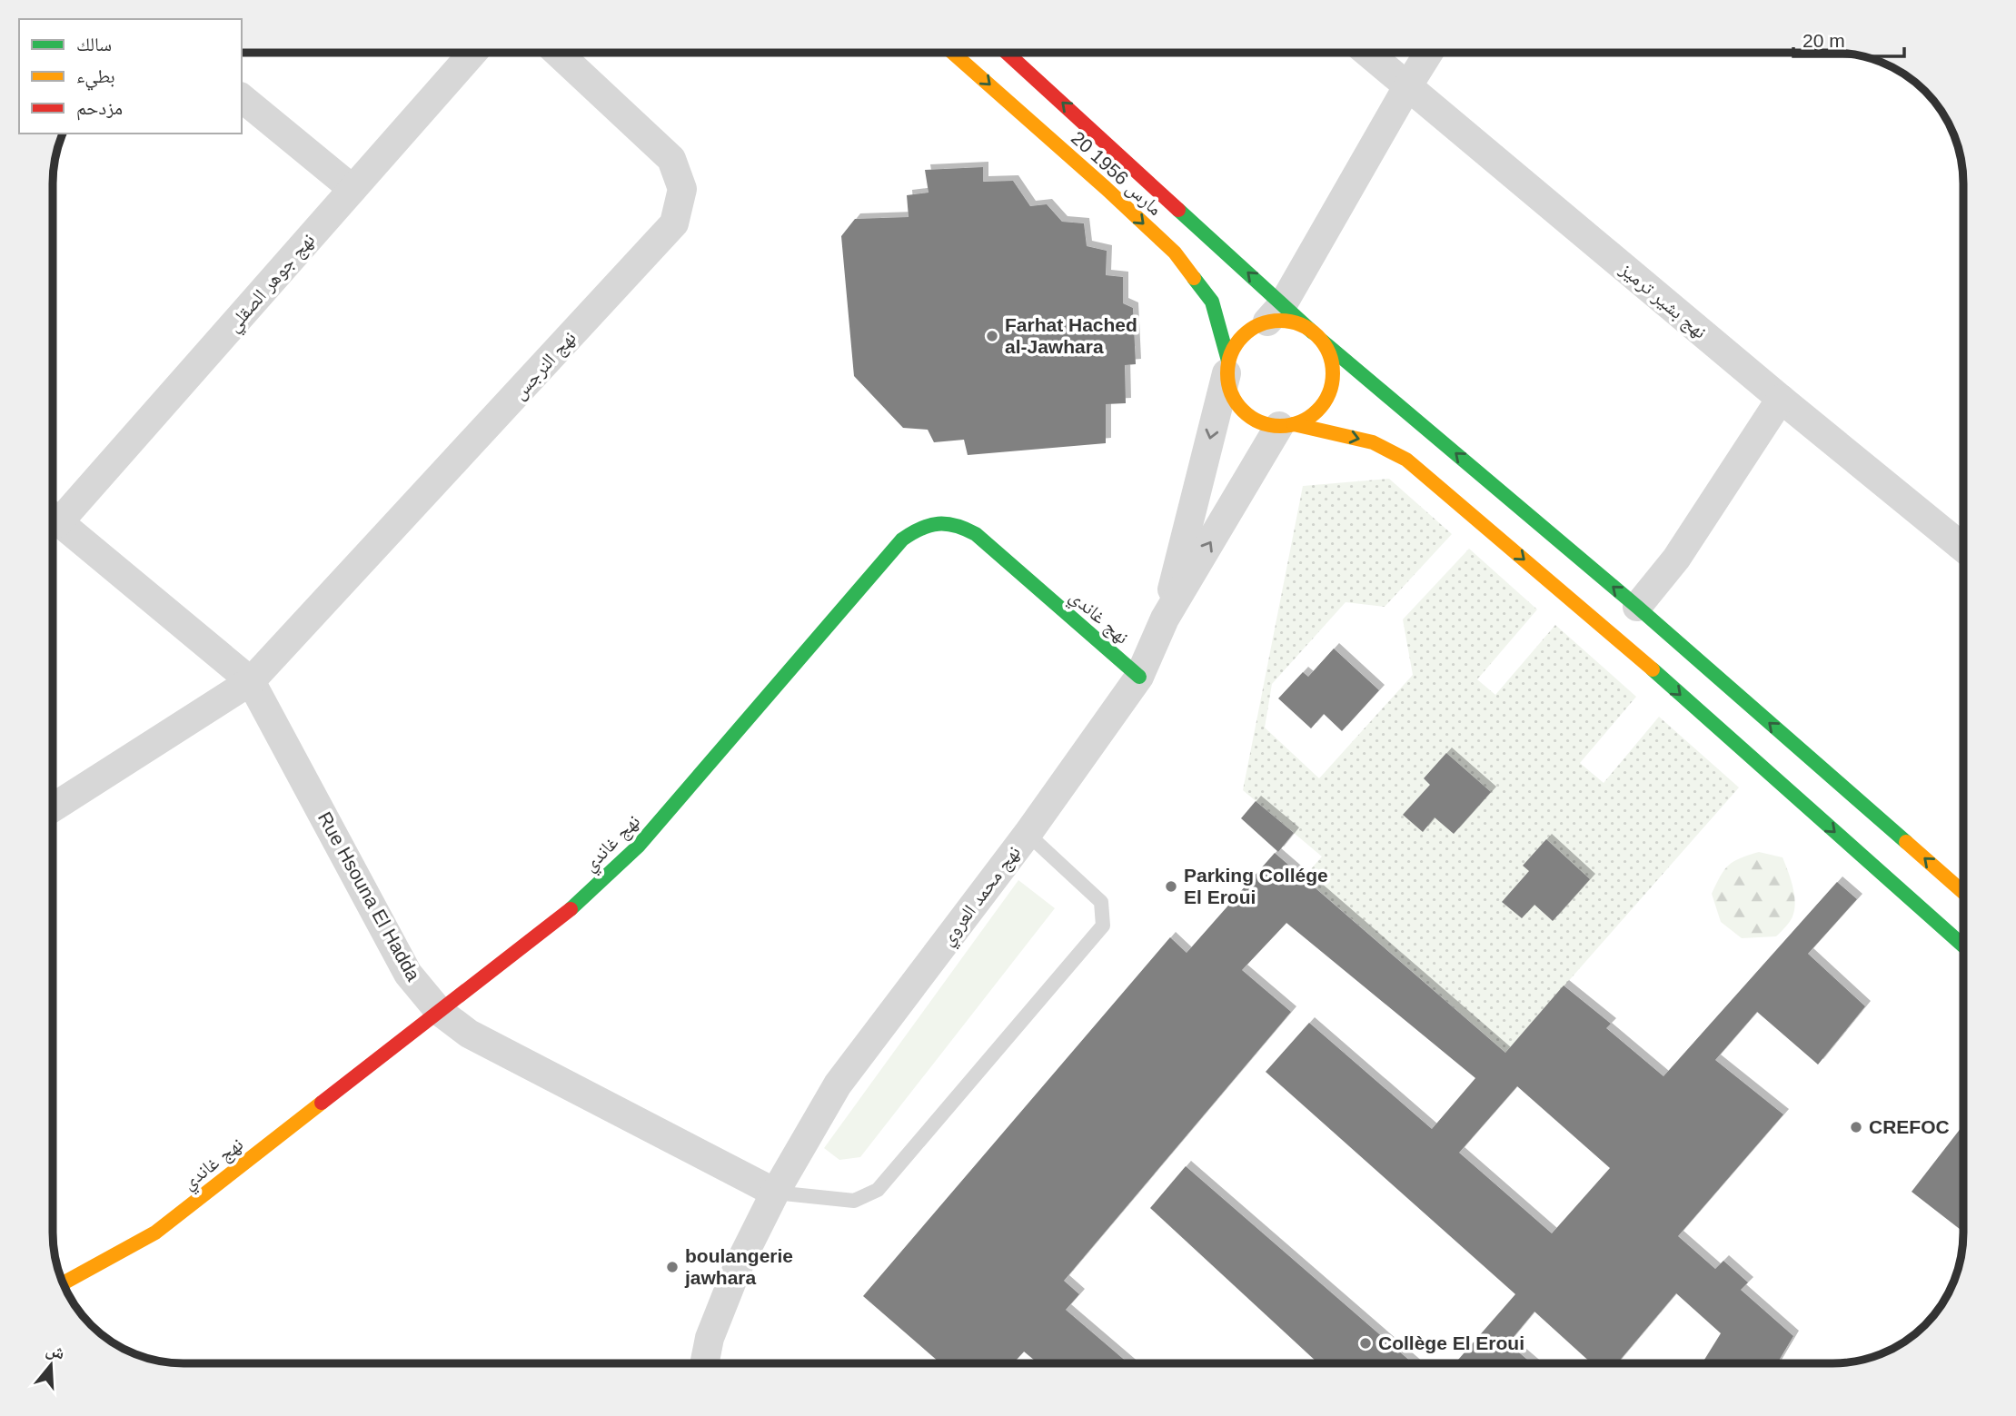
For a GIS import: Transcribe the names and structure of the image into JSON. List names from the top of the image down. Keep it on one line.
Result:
{"streets":{"main road":["20 مارس 1956","نهج غاندي"],"street":["نهج جوهر الصقلي","نهج بشير ترميز","نهج النرجس","نهج محمد العروي","Rue Hsouna El Hadda"]},"crossings":[["20 مارس 1956","نهج محمد العروي"],["نهج النرجس","Rue Hsouna El Hadda"],["نهج غاندي","نهج محمد العروي"],["نهج غاندي","Rue Hsouna El Hadda"],["نهج محمد العروي","Rue Hsouna El Hadda"]],"places":["Farhat Hached al-Jawhara","Parking Collége El Eroui","CREFOC","boulangerie jawhara","Collège El Eroui"],"legend":["سالك","بطيء","مزدحم"],"scale_bar":"20 m","north":"top"}
